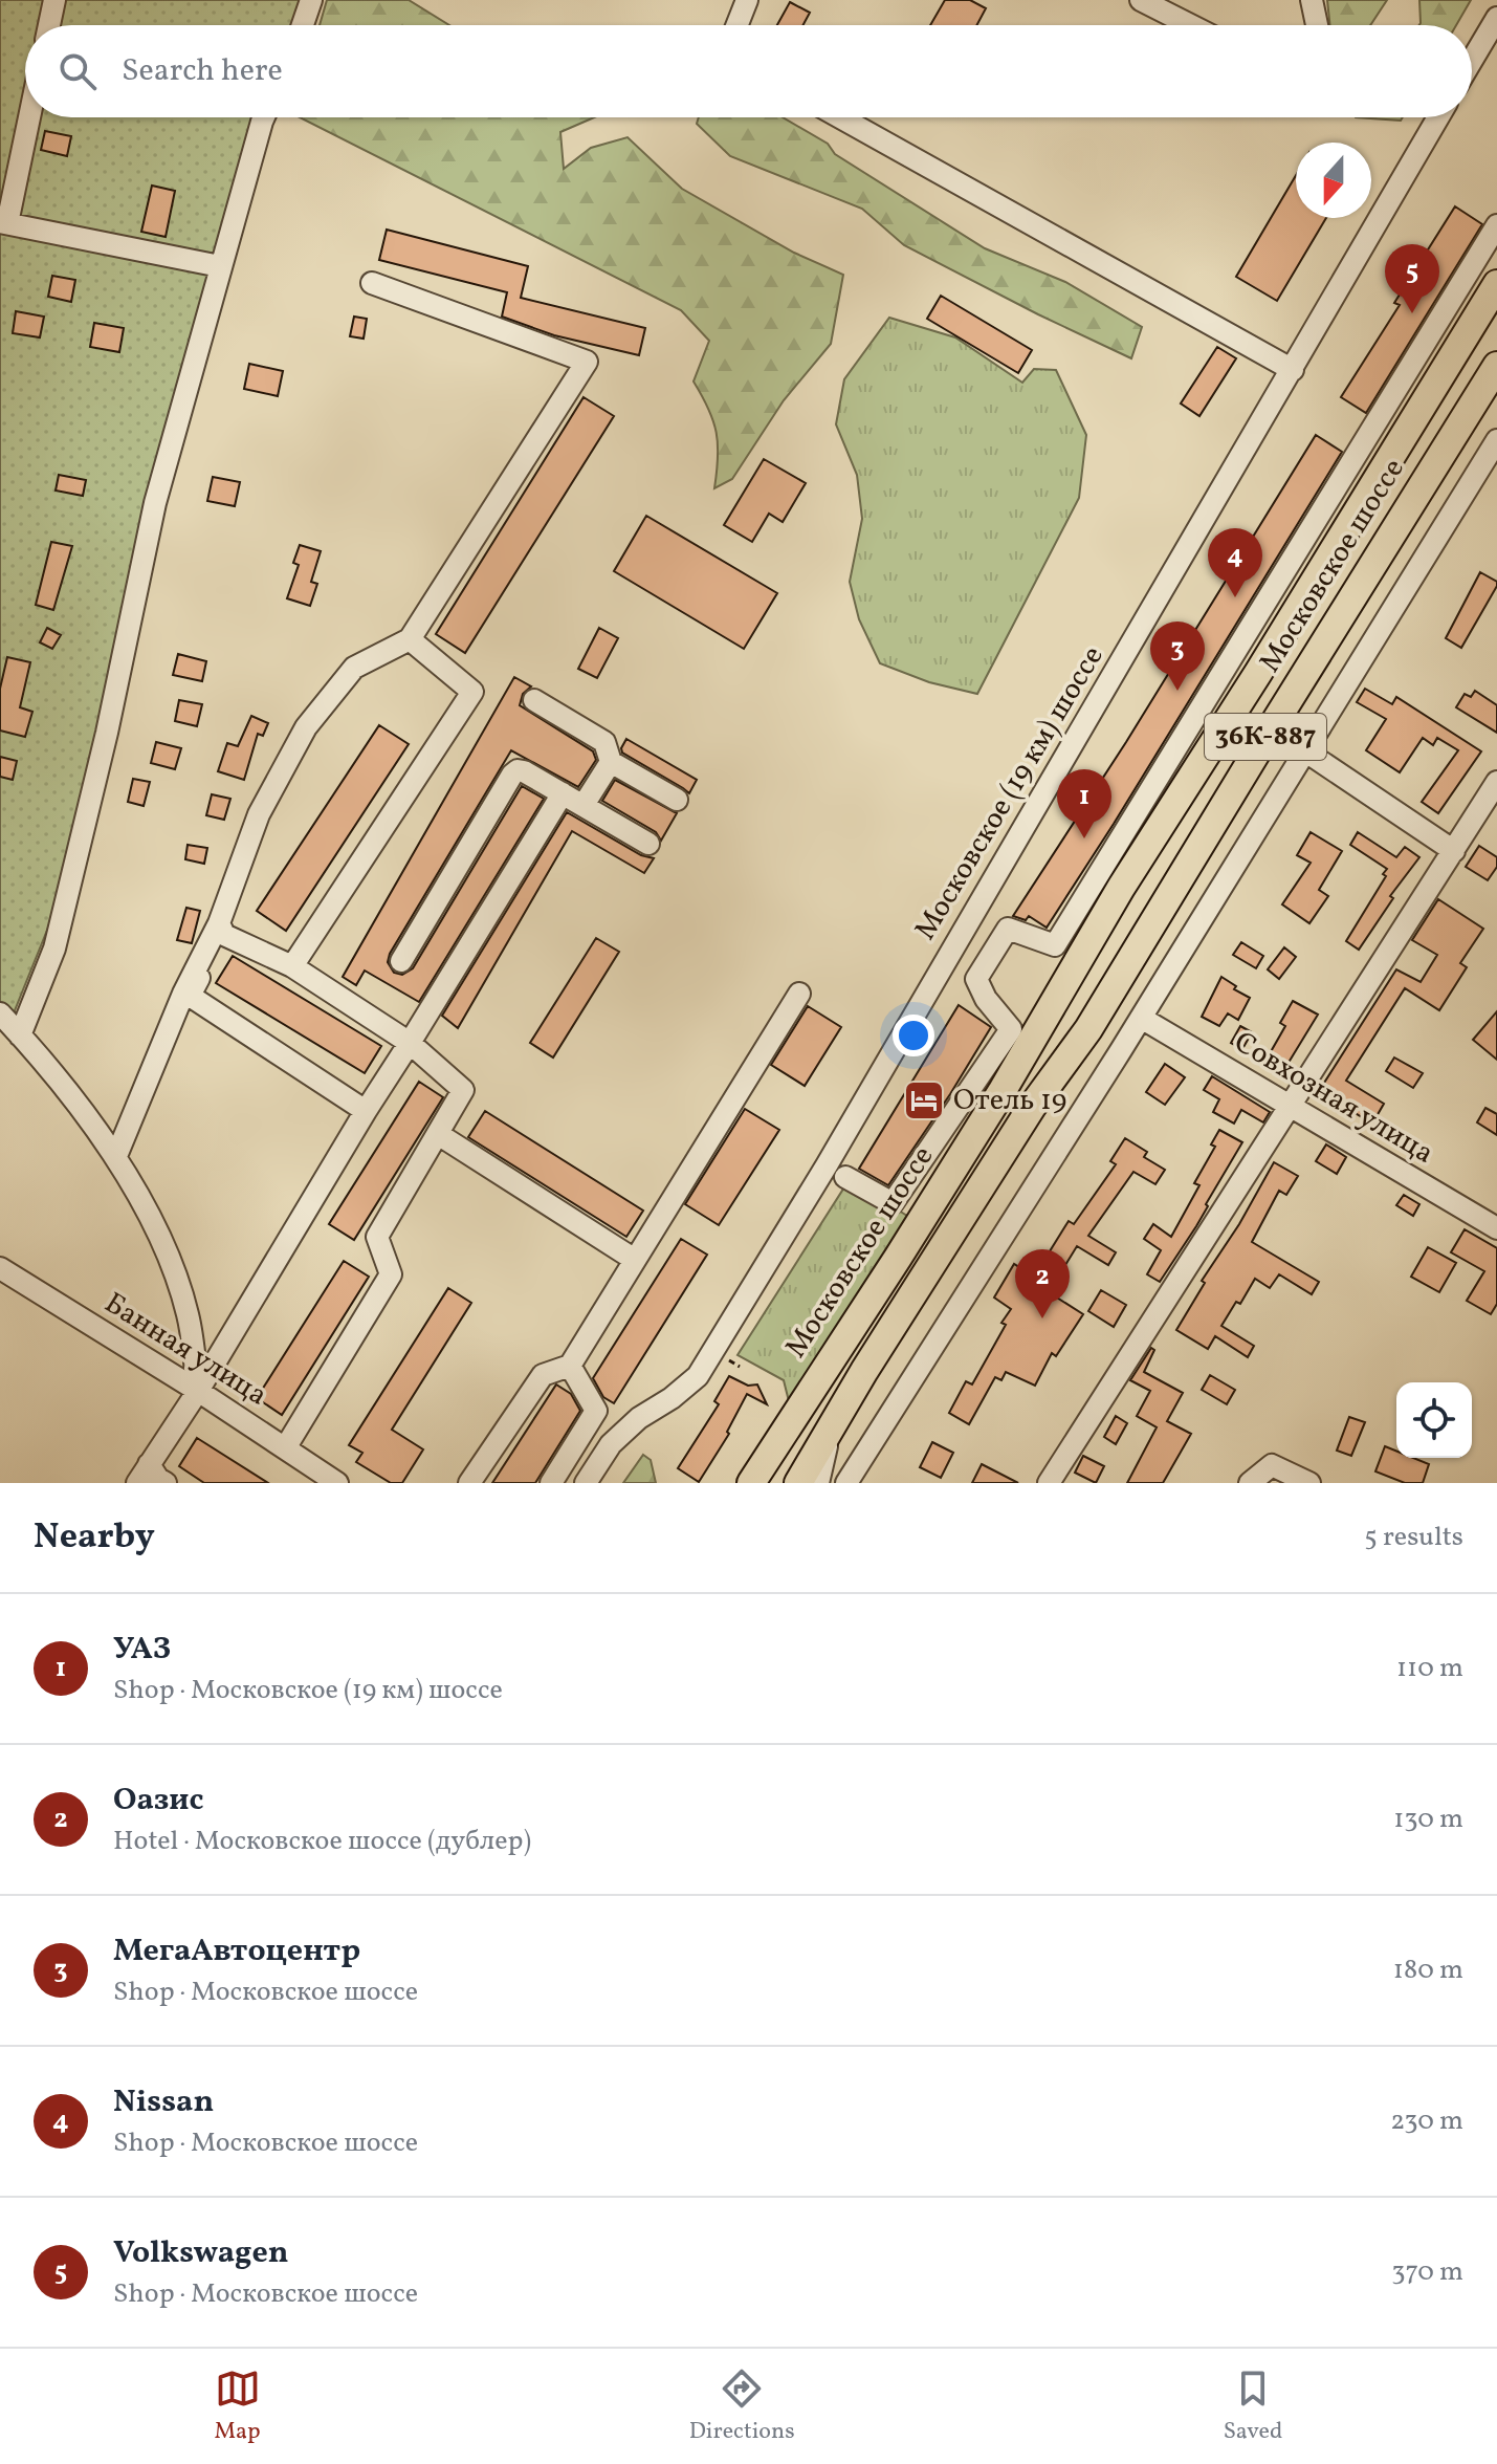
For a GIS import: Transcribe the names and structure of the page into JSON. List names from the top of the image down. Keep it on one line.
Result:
{"streets":{"main road":["Московское шоссе","36К-887"],"street":["Московское (19 км) шоссе","Совхозная улица","Банная улица"]},"places":{"hotel":["Отель 19"]},"north":"bottom","page":{"search":"Search here","pins":["5","4","3","1","2"],"heading":["Nearby","5 results"],"list":[{"mark":"1","name":"УАЗ","note":"Shop · Московское (19 км) шоссе","value":"110 m"},{"mark":"2","name":"Оазис","note":"Hotel · Московское шоссе (дублер)","value":"130 m"},{"mark":"3","name":"МегаАвтоцентр","note":"Shop · Московское шоссе","value":"180 m"},{"mark":"4","name":"Nissan","note":"Shop · Московское шоссе","value":"230 m"},{"mark":"5","name":"Volkswagen","note":"Shop · Московское шоссе","value":"370 m"}],"nav":["Map","Directions","Saved"]}}
